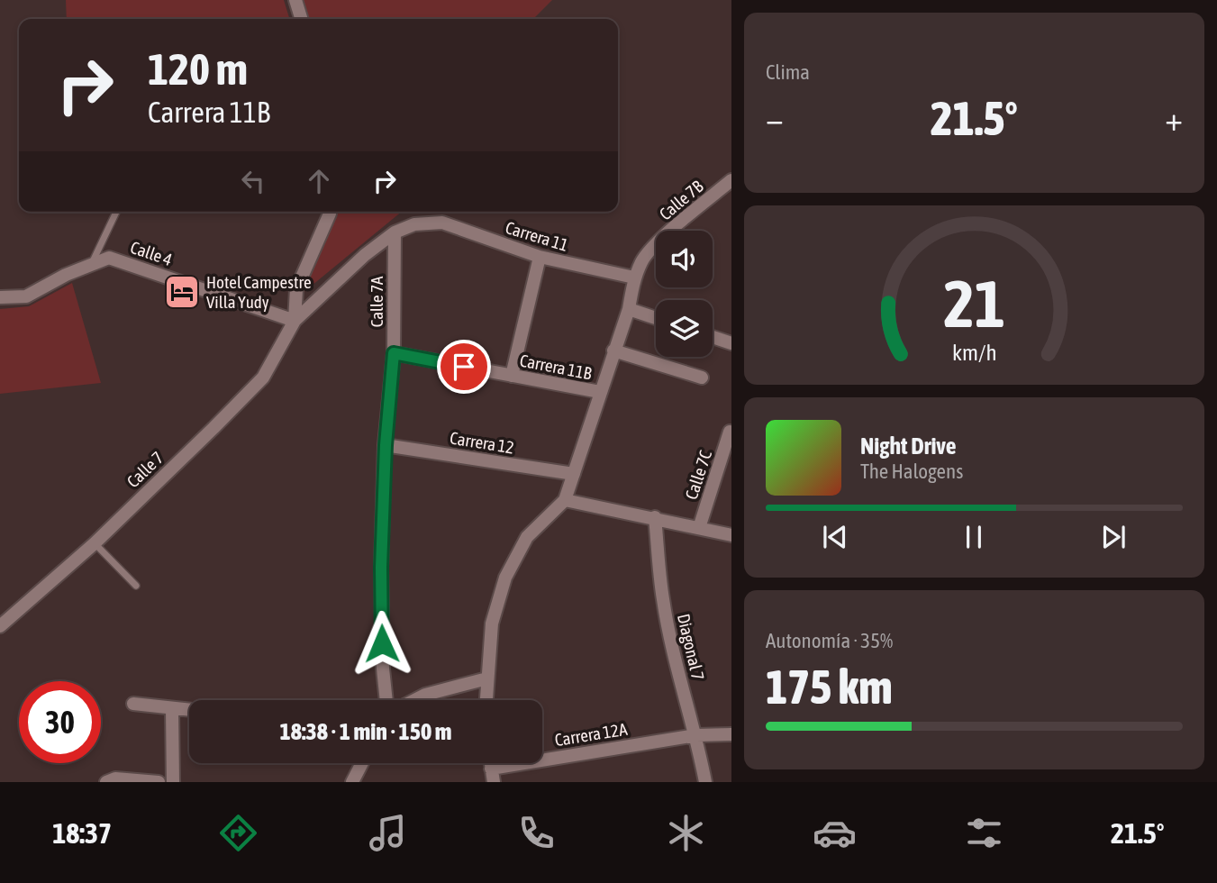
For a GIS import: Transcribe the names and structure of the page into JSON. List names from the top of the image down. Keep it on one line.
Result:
{"streets":{"street":["Calle 7B","Carrera 11","Calle 4","Calle 7A","Carrera 11B","Carrera 12","Calle 7","Calle 7C","Diagonal 7","Carrera 12A"]},"crossings":[["Calle 7B","Carrera 11"],["Calle 7B","Carrera 11B"],["Calle 7B","Carrera 12"],["Carrera 11","Calle 7A"],["Calle 4","Calle 7"],["Calle 7A","Carrera 11B"],["Calle 7A","Carrera 12"],["Diagonal 7","Carrera 12A"]],"places":{"hotel":["Hotel Campestre Villa Yudy"]},"page":{"tile":["Clima",["Autonomía · 35%","175 km"]],"turn":["120 m","Carrera 11B"],"heat":["−","21.5°","+"],"song":["Night Drive","The Halogens"],"limit":"30","trip":"18:38 · 1 min · 150 m","tabs":["18:37","21.5°"],"gauge":["21","km/h"]}}
